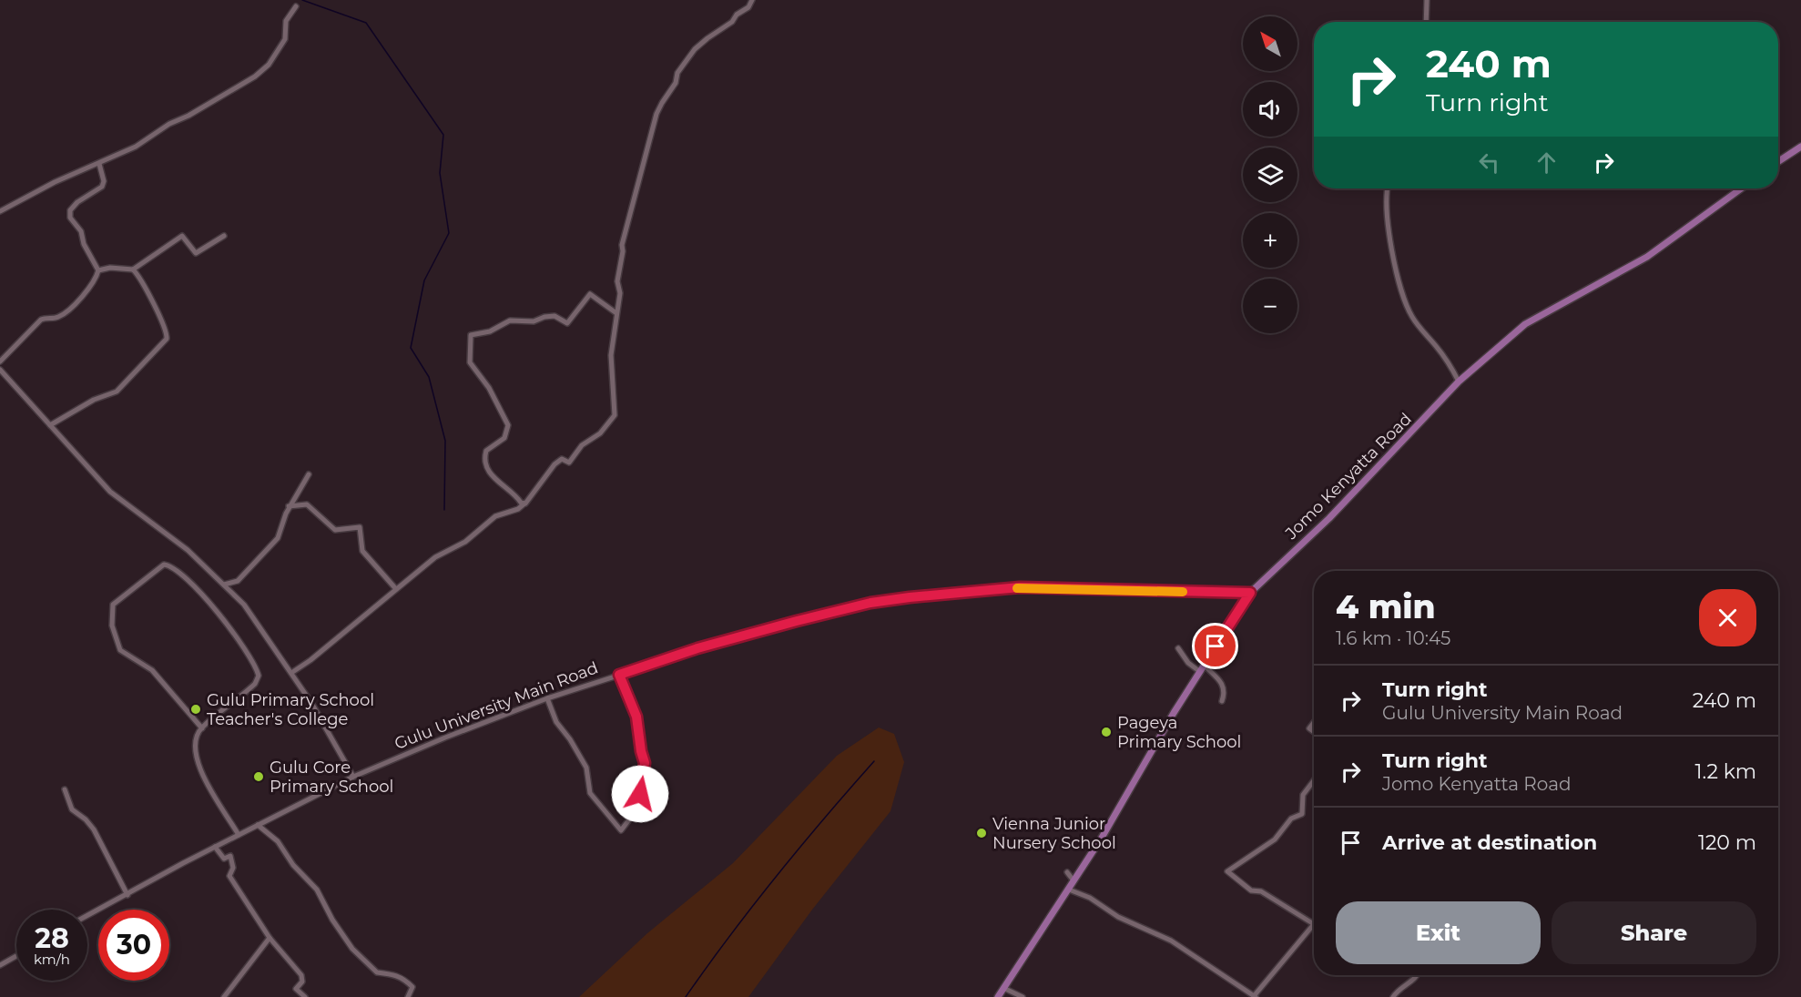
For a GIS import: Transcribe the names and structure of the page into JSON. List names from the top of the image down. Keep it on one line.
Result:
{"streets":{"main road":["Jomo Kenyatta Road"],"street":["Gulu University Main Road"]},"crossings":[["Jomo Kenyatta Road","Gulu University Main Road"]],"places":["Gulu Primary School Teacher's College","Pageya Primary School","Gulu Core Primary School","Vienna Junior Nursery School"],"north":"top left","page":{"map_buttons":["+","−"],"turn":["240 m","Turn right"],"heading":["4 min","1.6 km · 10:45"],"list":[{"name":"Turn right","note":"Gulu University Main Road","value":"240 m"},{"name":"Turn right","note":"Jomo Kenyatta Road","value":"1.2 km"},{"name":"Arrive at destination","value":"120 m"}],"buttons":["Exit","Share"],"speed":"28 km/h","limit":"30"}}
